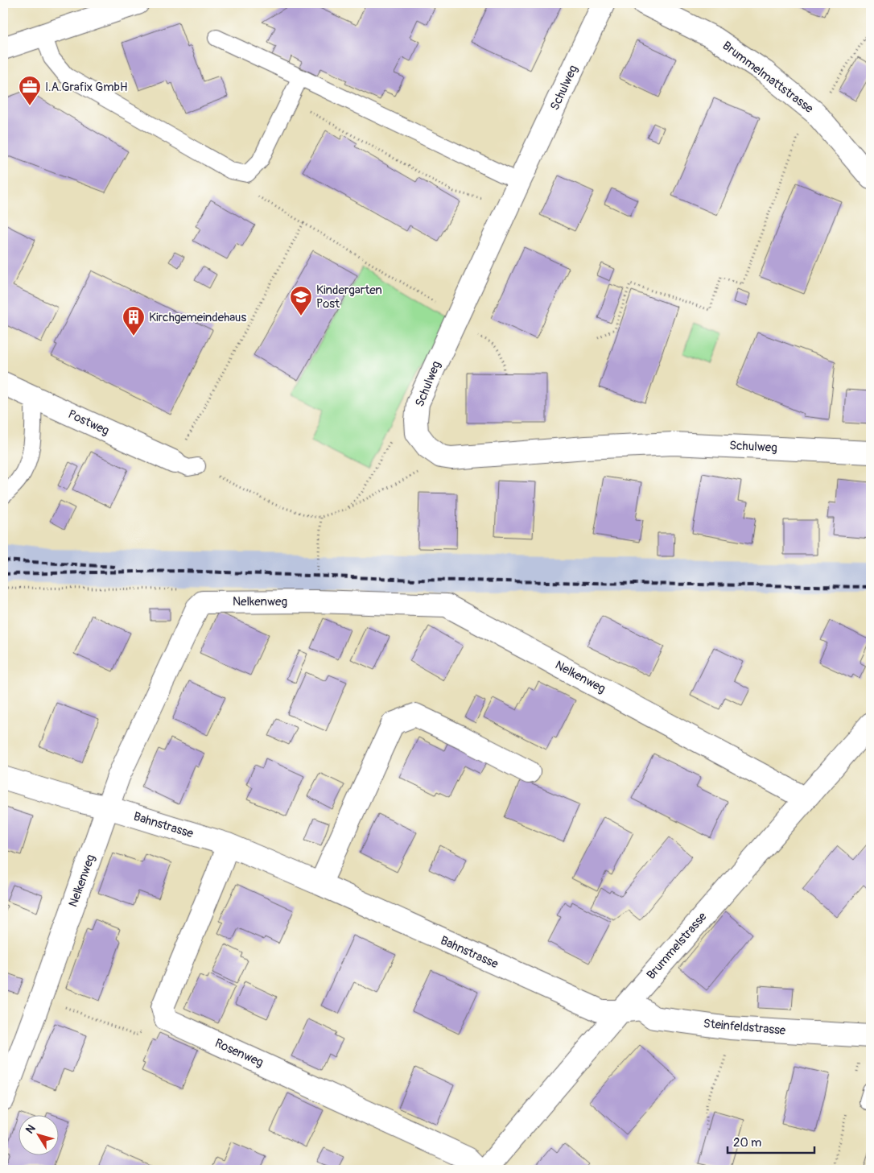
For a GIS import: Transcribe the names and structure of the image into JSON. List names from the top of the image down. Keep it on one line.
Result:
{"streets":{"street":["Brummelmattstrasse","Schulweg","Postweg","Nelkenweg","Bahnstrasse","Brummelstrasse","Steinfeldstrasse","Rosenweg"]},"crossings":[["Nelkenweg","Bahnstrasse"],["Nelkenweg","Brummelstrasse"],["Bahnstrasse","Brummelstrasse"],["Bahnstrasse","Steinfeldstrasse"],["Brummelstrasse","Steinfeldstrasse"]],"places":{"office":["I.A.Grafix GmbH"],"school or university":["Kindergarten Post"],"building":["Kirchgemeindehaus"]},"scale_bar":"20 m","north":"top left"}
